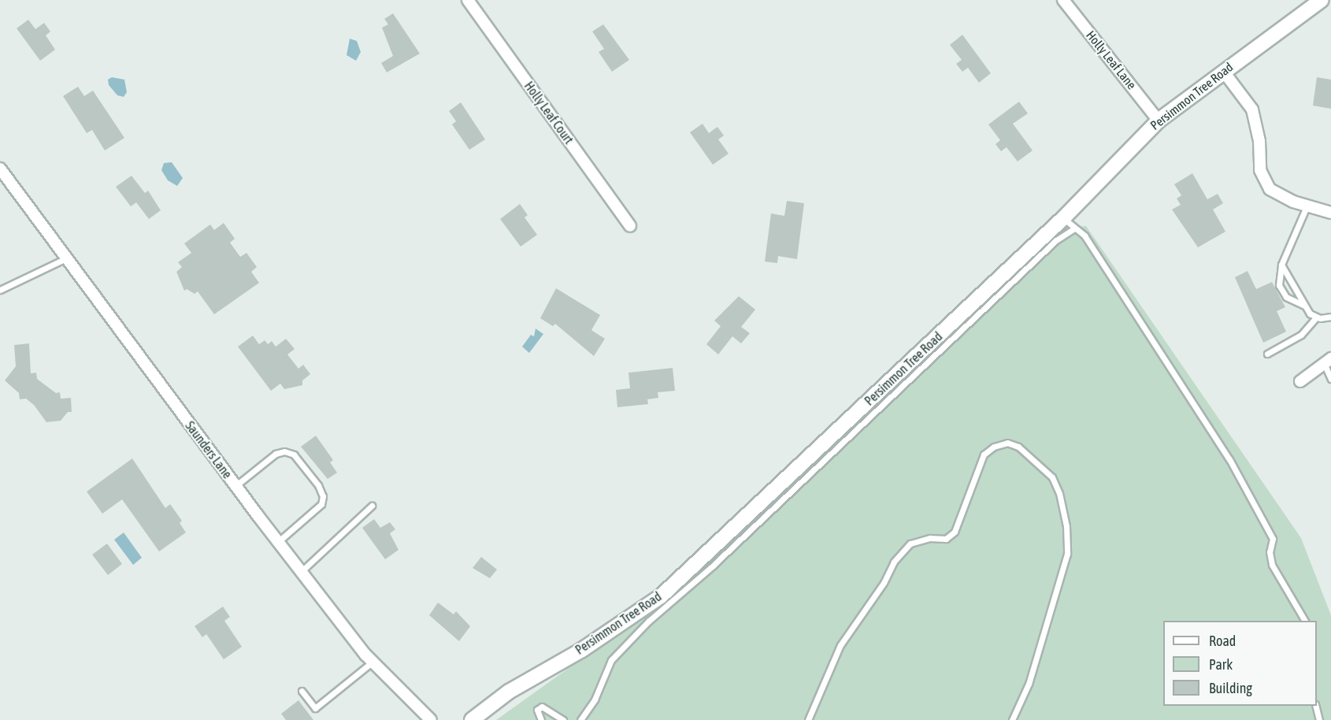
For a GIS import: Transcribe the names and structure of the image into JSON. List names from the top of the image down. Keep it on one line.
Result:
{"streets":{"main road":["Persimmon Tree Road"],"street":["Holly Leaf Lane","Holly Leaf Court","Saunders Lane"]},"crossings":[["Holly Leaf Lane","Persimmon Tree Road"]],"legend":["Road","Park","Building"]}
